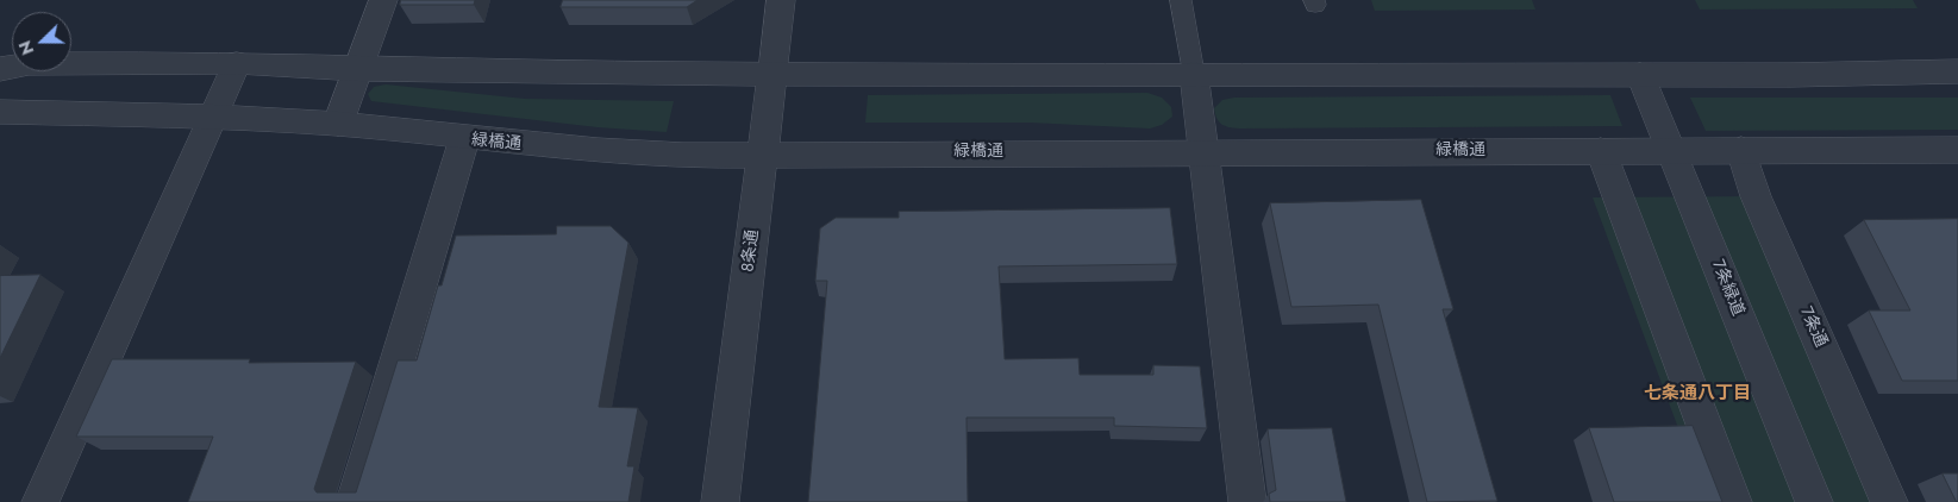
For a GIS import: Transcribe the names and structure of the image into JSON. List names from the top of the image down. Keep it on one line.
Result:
{"streets":{"street":["緑橋通","8条通","7条緑道","7条通"]},"crossings":[["緑橋通","8条通"],["緑橋通","7条緑道"],["緑橋通","7条通"]],"districts":["七条通八丁目"],"north":"left"}
